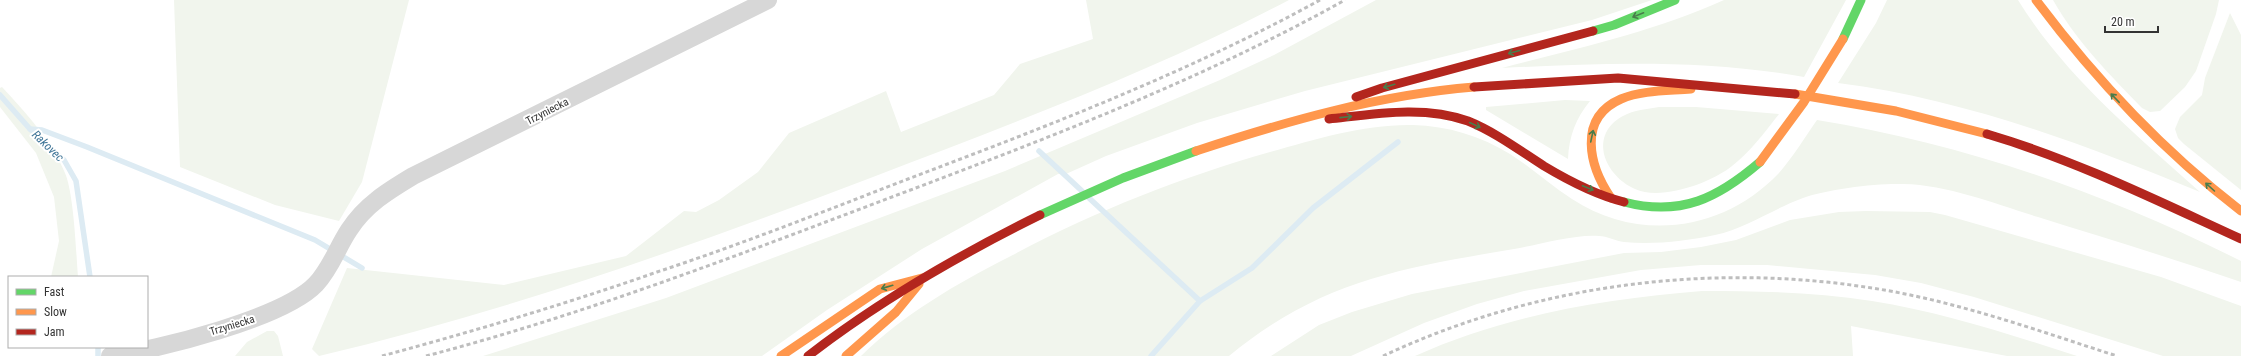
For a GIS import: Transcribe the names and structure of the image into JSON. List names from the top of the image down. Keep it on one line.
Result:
{"streets":{"street":["Trzyniecka"]},"water":["Rakovec"],"legend":["Fast","Slow","Jam"],"scale_bar":"20 m"}
